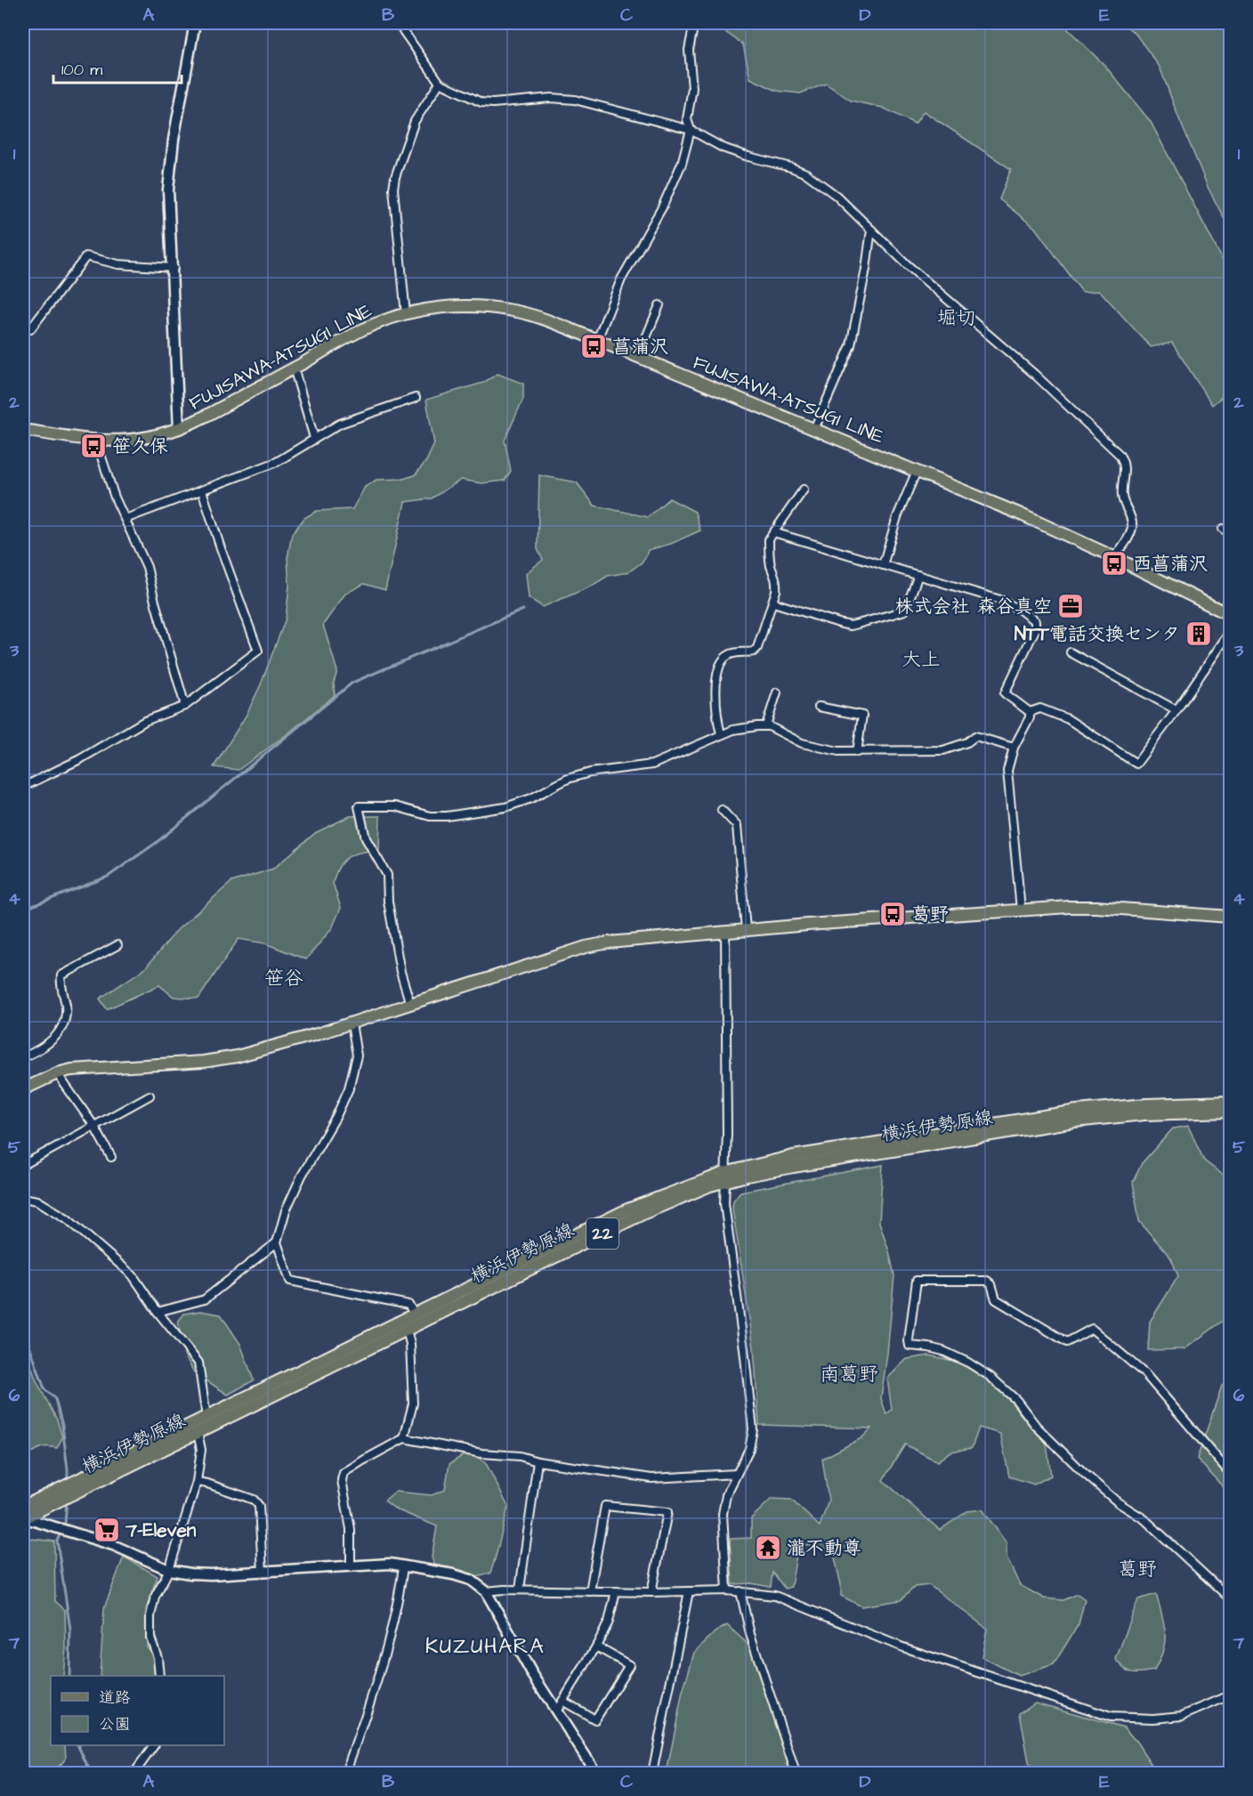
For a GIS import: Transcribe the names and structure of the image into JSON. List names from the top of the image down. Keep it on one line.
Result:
{"streets":{"main road":["FUJISAWA-ATSUGI LINE","横浜伊勢原線","22"]},"districts":["堀切","大上","笹谷","南葛野","葛野","KUZUHARA"],"places":{"bus stop":["菖蒲沢","笹久保","西菖蒲沢","葛野"],"office":["株式会社 森谷真空"],"building":["NTT電話交換センタ"],"supermarket":["7-Eleven"],"temple":["瀧不動尊"]},"legend":["道路","公園"],"scale_bar":"100 m","grid":{"columns":["A","B","C","D","E"],"rows":["1","2","3","4","5","6","7"]}}
